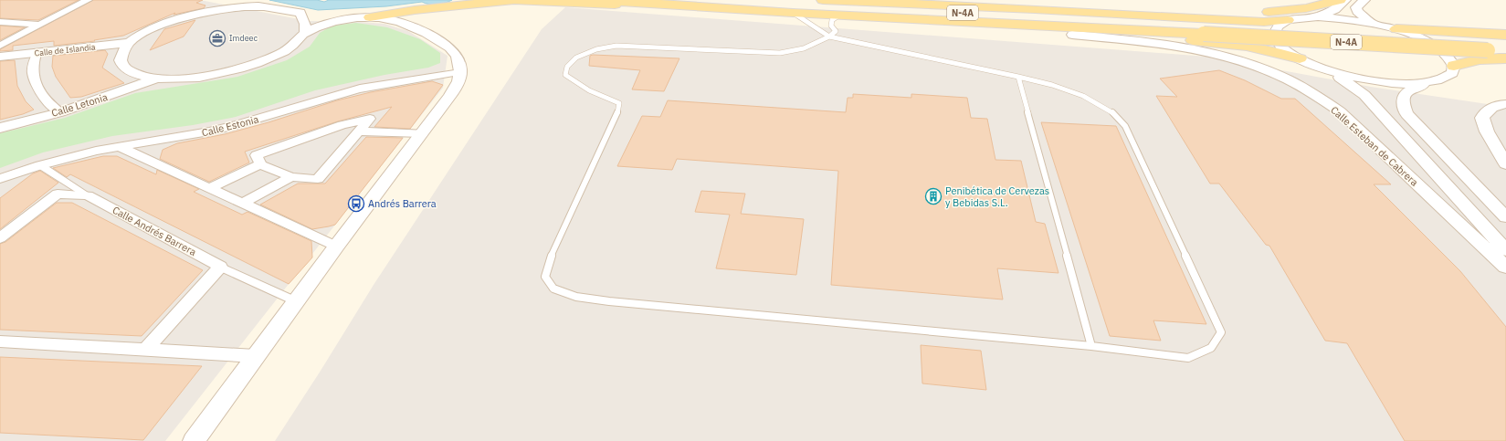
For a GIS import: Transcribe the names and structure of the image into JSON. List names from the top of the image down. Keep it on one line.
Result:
{"streets":{"main road":["N-4A"],"street":["Calle de Islandia","Calle Letonia","Calle Estonia","Calle Esteban de Cabrera","Calle Andrés Barrera"]},"crossings":[["Calle Estonia","Calle Andrés Barrera"]],"places":{"office":["Imdeec"],"building":["Penibética de Cervezas y Bebidas S.L."],"bus stop":["Andrés Barrera"]}}
